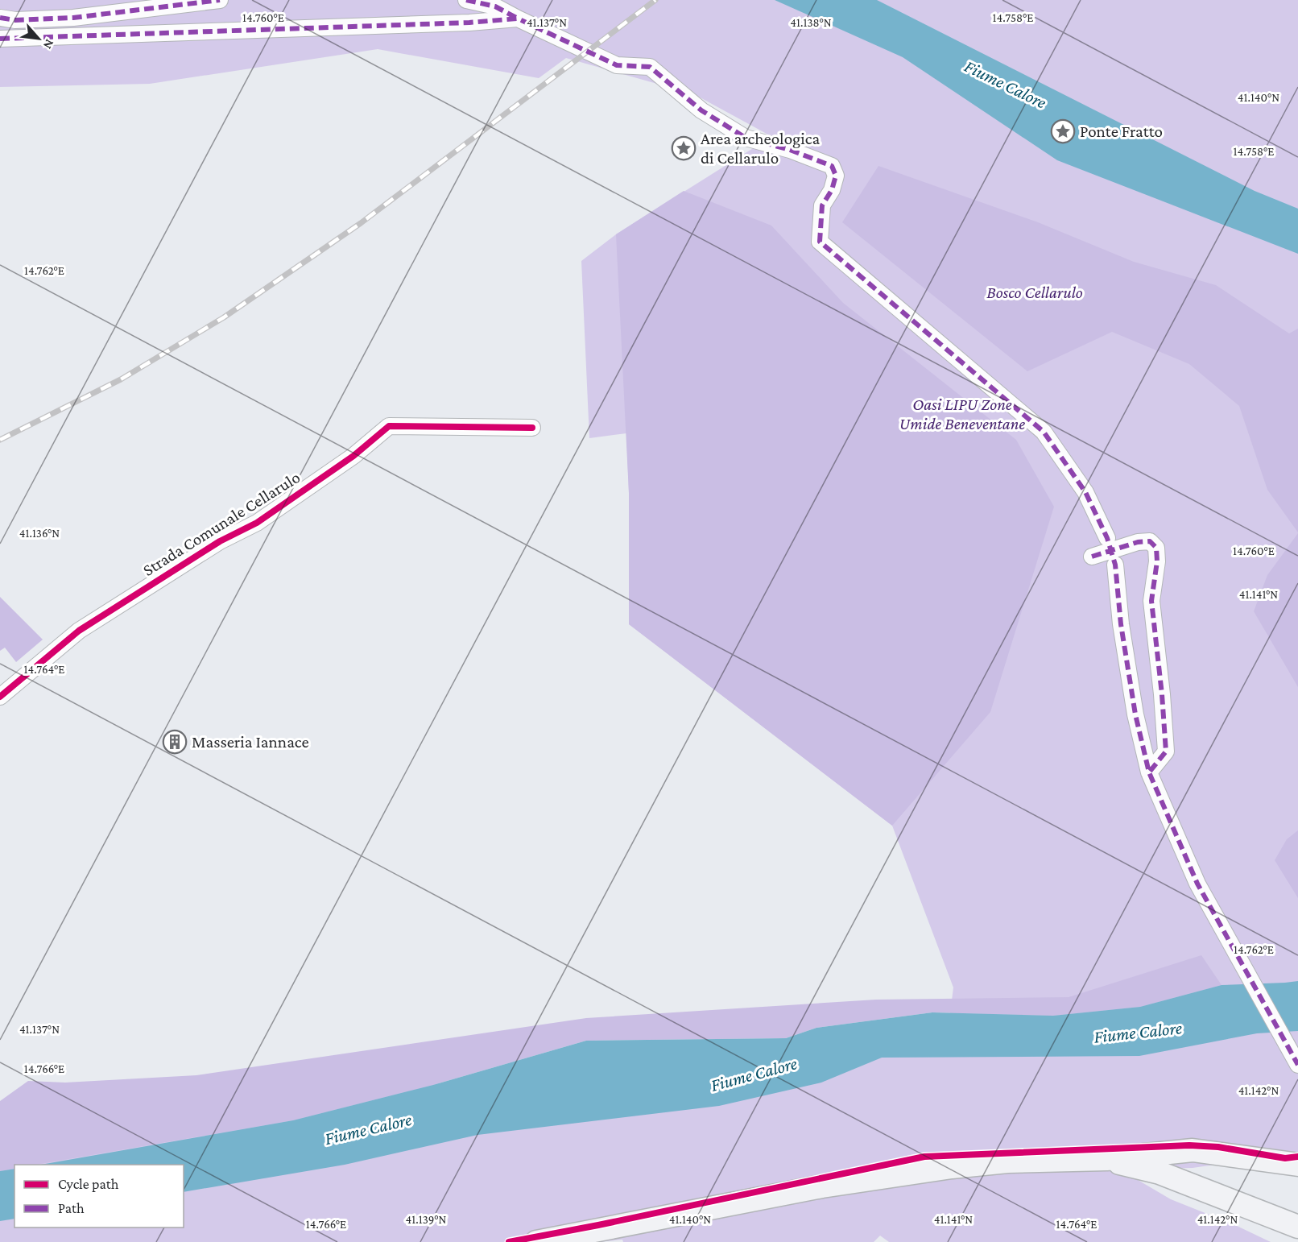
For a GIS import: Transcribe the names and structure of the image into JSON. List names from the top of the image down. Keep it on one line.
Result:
{"streets":{"street":["Strada Comunale Cellarulo"]},"water":["Fiume Calore"],"parks":["Bosco Cellarulo","Oasi LIPU Zone Umide Beneventane"],"places":{"place":["Ponte Fratto","Area archeologica di Cellarulo"],"building":["Masseria Iannace"]},"legend":["Cycle path","Path"],"north":"bottom right","coordinates":["14.760°E","14.758°E","41.137°N","41.138°N","41.140°N","14.762°E","41.136°N","41.141°N","14.764°E","14.766°E","41.142°N","41.139°N"]}
